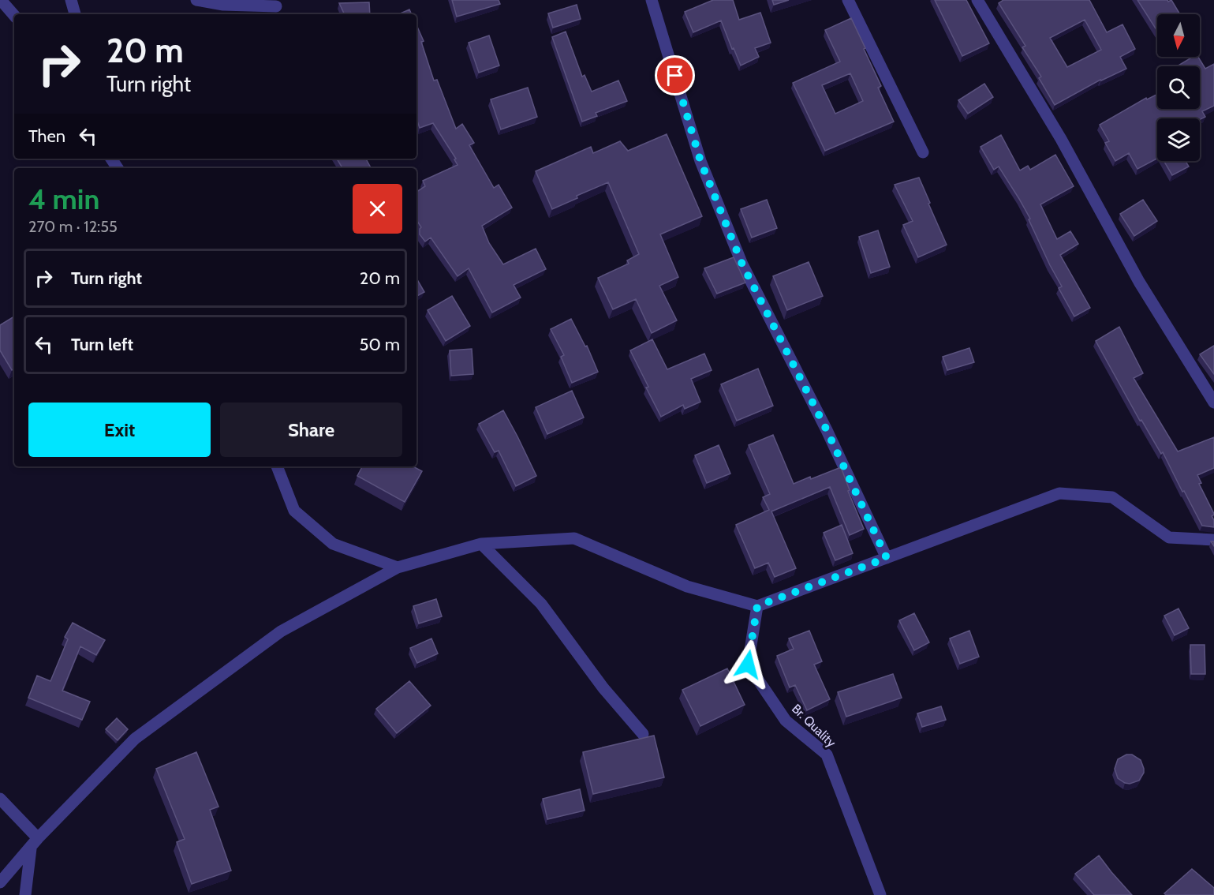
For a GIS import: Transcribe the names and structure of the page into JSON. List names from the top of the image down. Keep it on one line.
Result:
{"streets":{"street":["Br. Quality"]},"north":"bottom","page":{"turn":["20 m","Turn right"],"then":"Then","heading":["4 min","270 m · 12:55"],"list":[{"name":"Turn right","value":"20 m"},{"name":"Turn left","value":"50 m"}],"buttons":["Exit","Share"]}}
